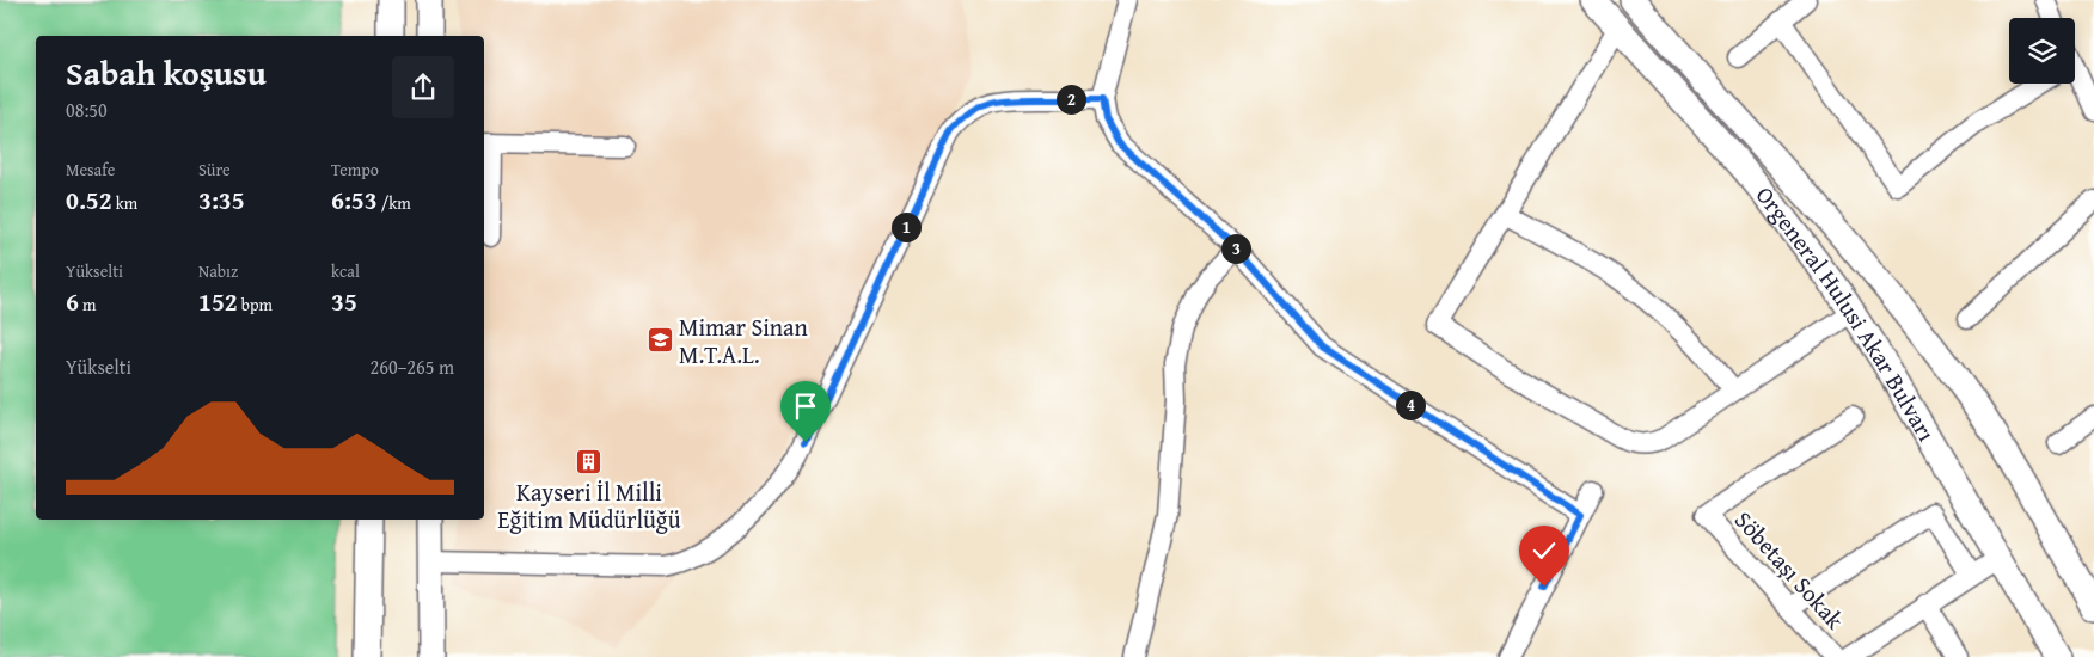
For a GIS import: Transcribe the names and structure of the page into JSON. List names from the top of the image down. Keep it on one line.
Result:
{"streets":{"main road":["Orgeneral Hulusi Akar Bulvarı"],"street":["Söbetaşı Sokak"]},"places":{"school or university":["Mimar Sinan M.T.A.L."],"building":["Kayseri İl Milli Eğitim Müdürlüğü"]},"page":{"heading":["Sabah koşusu","08:50"],"pins":["2","1","3","4"],"stats":[["Mesafe","0.52 km"],["Süre","3:35"],["Tempo","6:53 /km"],["Yükselti","6 m"],["Nabız","152 bpm"],["kcal","35"]],"chart":["Yükselti","260–265 m"]}}
